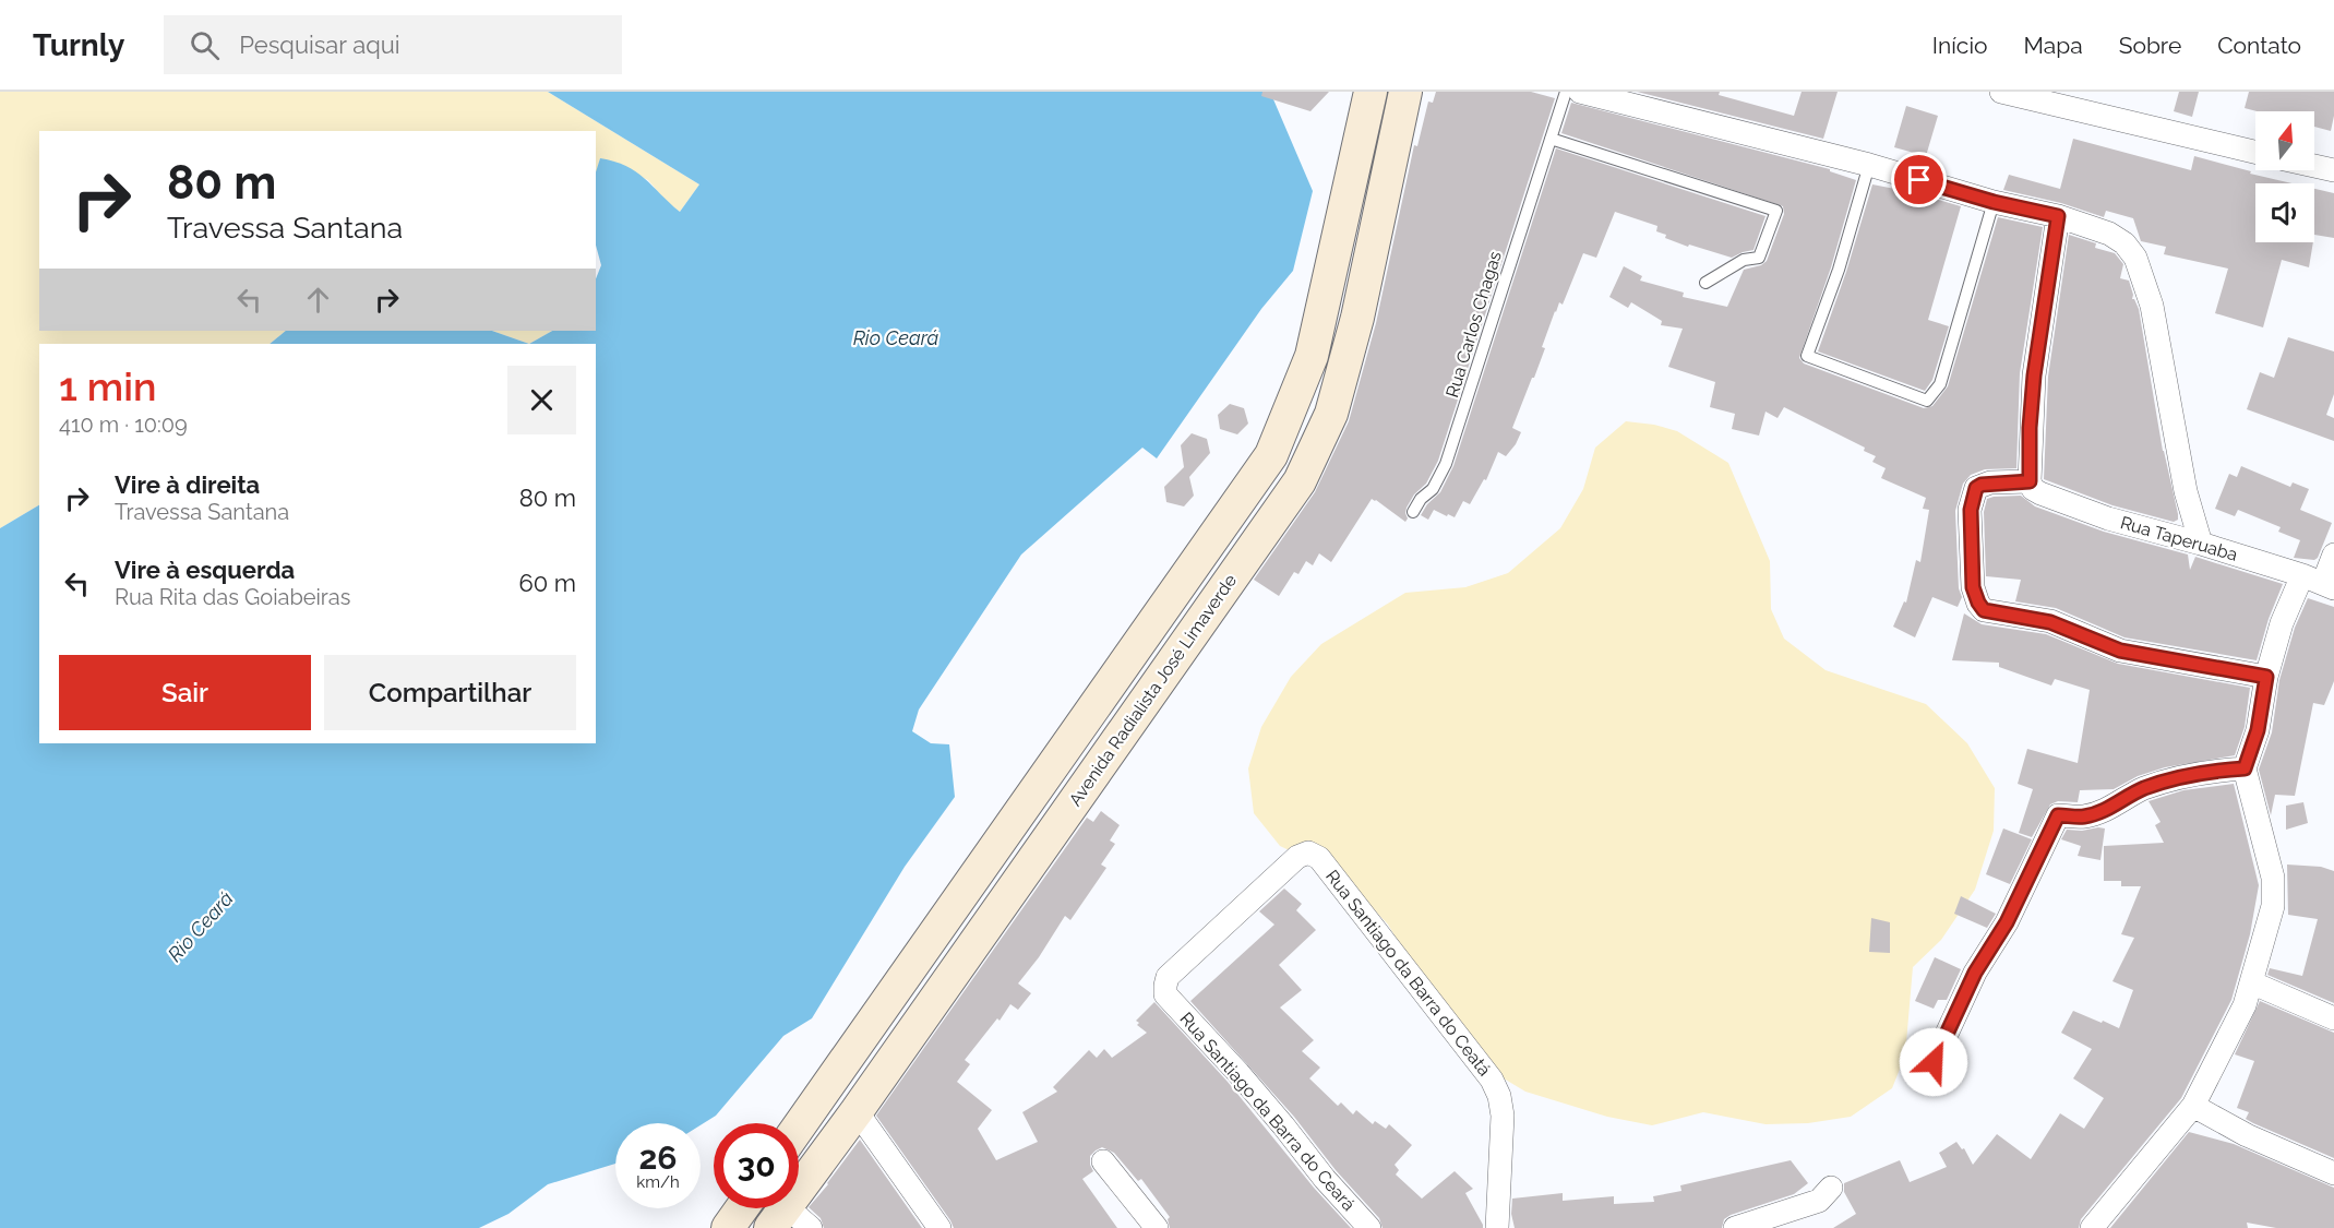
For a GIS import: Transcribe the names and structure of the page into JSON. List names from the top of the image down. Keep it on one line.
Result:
{"streets":{"main road":["Avenida Radialista José Limaverde"],"street":["Rua Taperuaba","Rua Santiago da Barra do Ceatá","Rua Santiago da Barra do Ceará"],"lane":["Rua Carlos Chagas"]},"crossings":[["Rua Santiago da Barra do Ceatá","Rua Santiago da Barra do Ceará"]],"water":["Rio Ceará"],"north":"top","page":{"header":"Turnly","search":"Pesquisar aqui","nav":["Início","Mapa","Sobre","Contato"],"turn":["80 m","Travessa Santana"],"heading":["1 min","410 m · 10:09"],"list":[{"name":"Vire à direita","note":"Travessa Santana","value":"80 m"},{"name":"Vire à esquerda","note":"Rua Rita das Goiabeiras","value":"60 m"}],"buttons":["Sair","Compartilhar"],"speed":"26 km/h","limit":"30"}}
